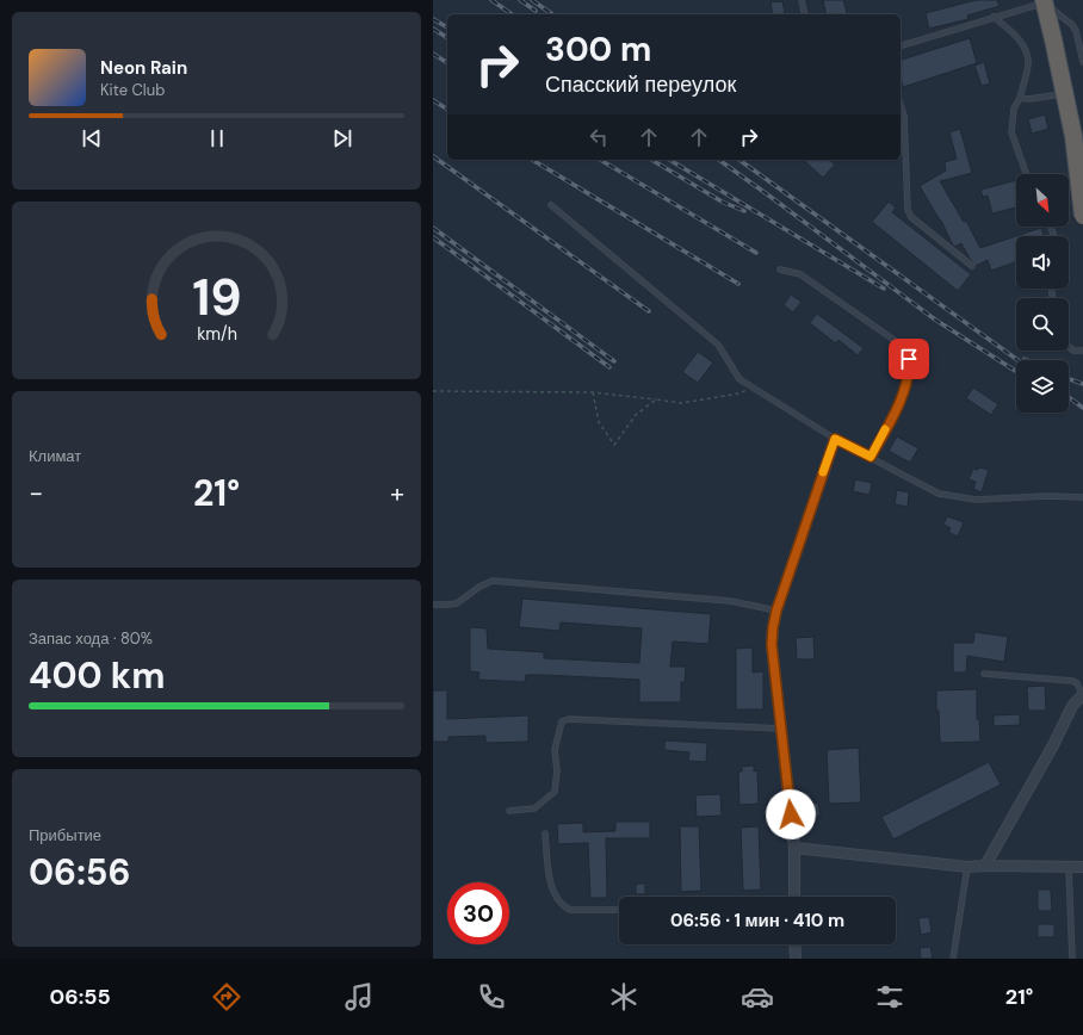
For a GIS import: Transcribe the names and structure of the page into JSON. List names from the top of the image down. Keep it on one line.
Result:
{"north":"bottom right","page":{"turn":["300 m","Спасский переулок"],"song":["Neon Rain","Kite Club"],"tile":["Климат",["Запас хода · 80%","400 km"],["Прибытие","06:56"]],"heat":["−","21°","+"],"limit":"30","trip":"06:56 · 1 мин · 410 m","tabs":["06:55","21°"],"gauge":["19","km/h"]}}
